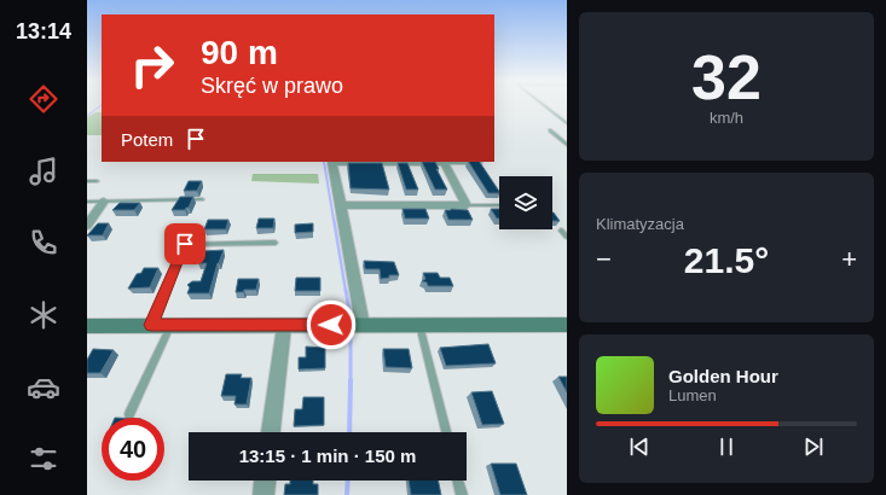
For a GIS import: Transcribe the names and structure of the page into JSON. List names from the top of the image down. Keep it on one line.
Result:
{"page":{"tabs":"13:14","tile":[["32","km/h"],"Klimatyzacja"],"turn":["90 m","Skręć w prawo"],"then":"Potem","heat":["−","21.5°","+"],"song":["Golden Hour","Lumen"],"limit":"40","trip":"13:15 · 1 min · 150 m"}}
